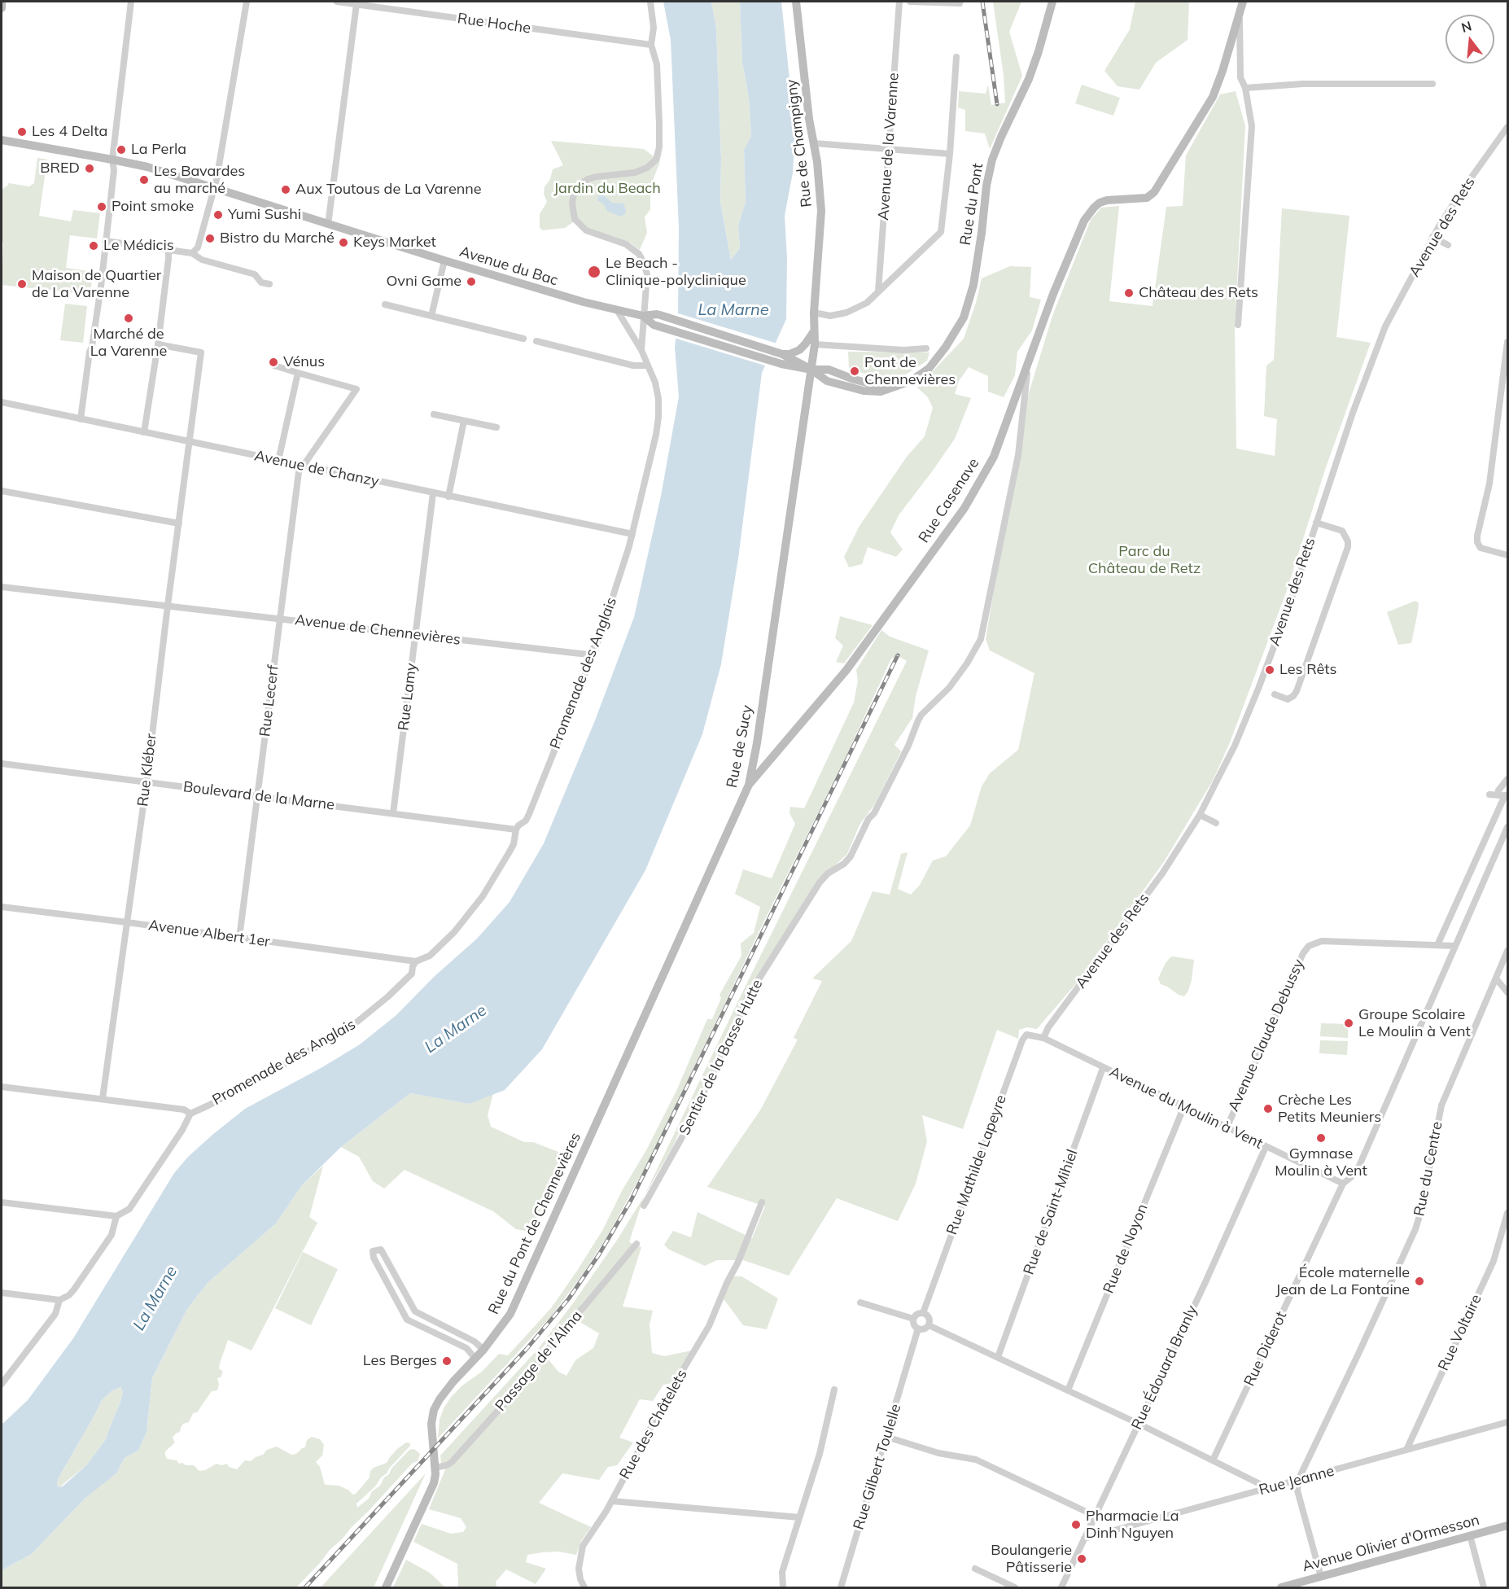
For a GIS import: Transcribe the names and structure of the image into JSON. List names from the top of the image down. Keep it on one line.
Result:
{"streets":{"main road":["Rue de Champigny","Rue du Pont","Avenue du Bac","Rue Casenave","Rue de Sucy","Rue du Pont de Chennevières","Avenue Olivier d'Ormesson"],"street":["Rue Hoche","Avenue de la Varenne","Avenue des Rets","Avenue de Chanzy","Avenue de Chennevières","Promenade des Anglais","Rue Lamy","Rue Lecerf","Rue Kléber","Boulevard de la Marne","Avenue Albert 1er","Avenue Claude Debussy","Sentier de la Basse Hutte","Avenue du Moulin à Vent","Rue Mathilde Lapeyre","Rue du Centre","Rue de Saint-Mihiel","Rue de Noyon","Rue Voltaire","Rue Diderot","Passage de l'Alma","Rue Édouard Branly","Rue des Châtelets","Rue Gilbert Toulelle","Rue Jeanne"]},"crossings":[["Rue Hoche","Promenade des Anglais"],["Rue de Champigny","Rue du Pont"],["Rue de Champigny","Rue de Sucy"],["Rue du Pont","Rue de Sucy"],["Avenue des Rets","Avenue du Moulin à Vent"],["Avenue des Rets","Rue Mathilde Lapeyre"],["Avenue du Bac","Promenade des Anglais"],["Avenue de Chanzy","Promenade des Anglais"],["Avenue de Chanzy","Rue Lamy"],["Avenue de Chanzy","Rue Lecerf"],["Avenue de Chanzy","Rue Kléber"],["Rue Casenave","Rue de Sucy"],["Rue Casenave","Sentier de la Basse Hutte"],["Avenue de Chennevières","Promenade des Anglais"],["Avenue de Chennevières","Rue Lamy"],["Avenue de Chennevières","Rue Lecerf"],["Avenue de Chennevières","Rue Kléber"],["Promenade des Anglais","Boulevard de la Marne"],["Promenade des Anglais","Avenue Albert 1er"],["Rue Lamy","Boulevard de la Marne"],["Rue Lecerf","Boulevard de la Marne"],["Rue Lecerf","Avenue Albert 1er"],["Rue de Sucy","Rue du Pont de Chennevières"],["Rue Kléber","Boulevard de la Marne"],["Rue Kléber","Avenue Albert 1er"],["Avenue Claude Debussy","Avenue du Moulin à Vent"],["Avenue du Moulin à Vent","Rue Mathilde Lapeyre"],["Avenue du Moulin à Vent","Rue de Saint-Mihiel"],["Avenue du Moulin à Vent","Rue de Noyon"],["Avenue du Moulin à Vent","Rue Diderot"],["Avenue du Moulin à Vent","Rue Édouard Branly"],["Rue Mathilde Lapeyre","Rue Gilbert Toulelle"],["Rue du Centre","Rue Jeanne"],["Rue du Pont de Chennevières","Passage de l'Alma"],["Rue Voltaire","Rue Jeanne"],["Rue Édouard Branly","Rue Jeanne"]],"water":["La Marne"],"parks":["Jardin du Beach","Parc du Château de Retz"],"places":["Les 4 Delta","La Perla","BRED","Les Bavardes au marché","Aux Toutous de La Varenne","Point smoke","Yumi Sushi","Bistro du Marché","Keys Market","Le Médicis","Le Beach - Clinique-polyclinique","Ovni Game","Maison de Quartier de La Varenne","Château des Rets","Marché de La Varenne","Vénus","Pont de Chennevières","Les Rêts","Groupe Scolaire Le Moulin à Vent","Crèche Les Petits Meuniers","Gymnase Moulin à Vent","École maternelle Jean de La Fontaine","Les Berges","Pharmacie La Dinh Nguyen","Boulangerie Pâtisserie"],"north":"top"}
